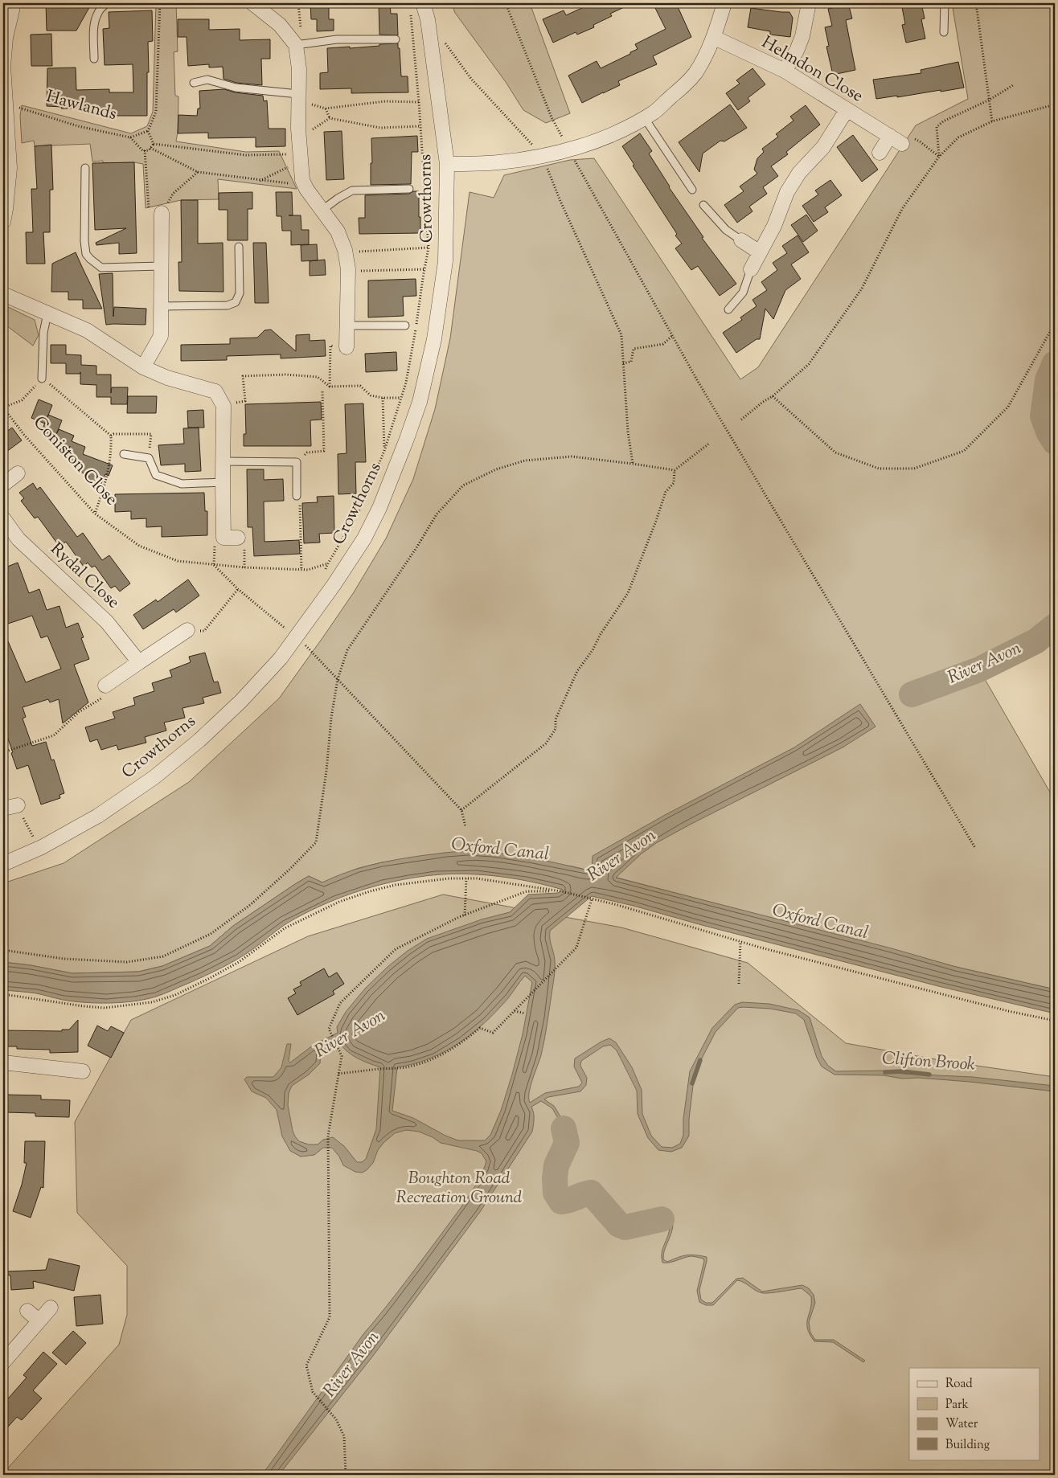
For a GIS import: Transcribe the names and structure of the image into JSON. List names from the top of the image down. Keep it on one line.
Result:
{"streets":{"street":["Helmdon Close","Crowthorns","Rydal Close"],"path":["Hawlands","Coniston Close"]},"water":["River Avon","Oxford Canal","Clifton Brook"],"parks":["Boughton Road Recreation Ground"],"legend":["Road","Park","Water","Building"]}
